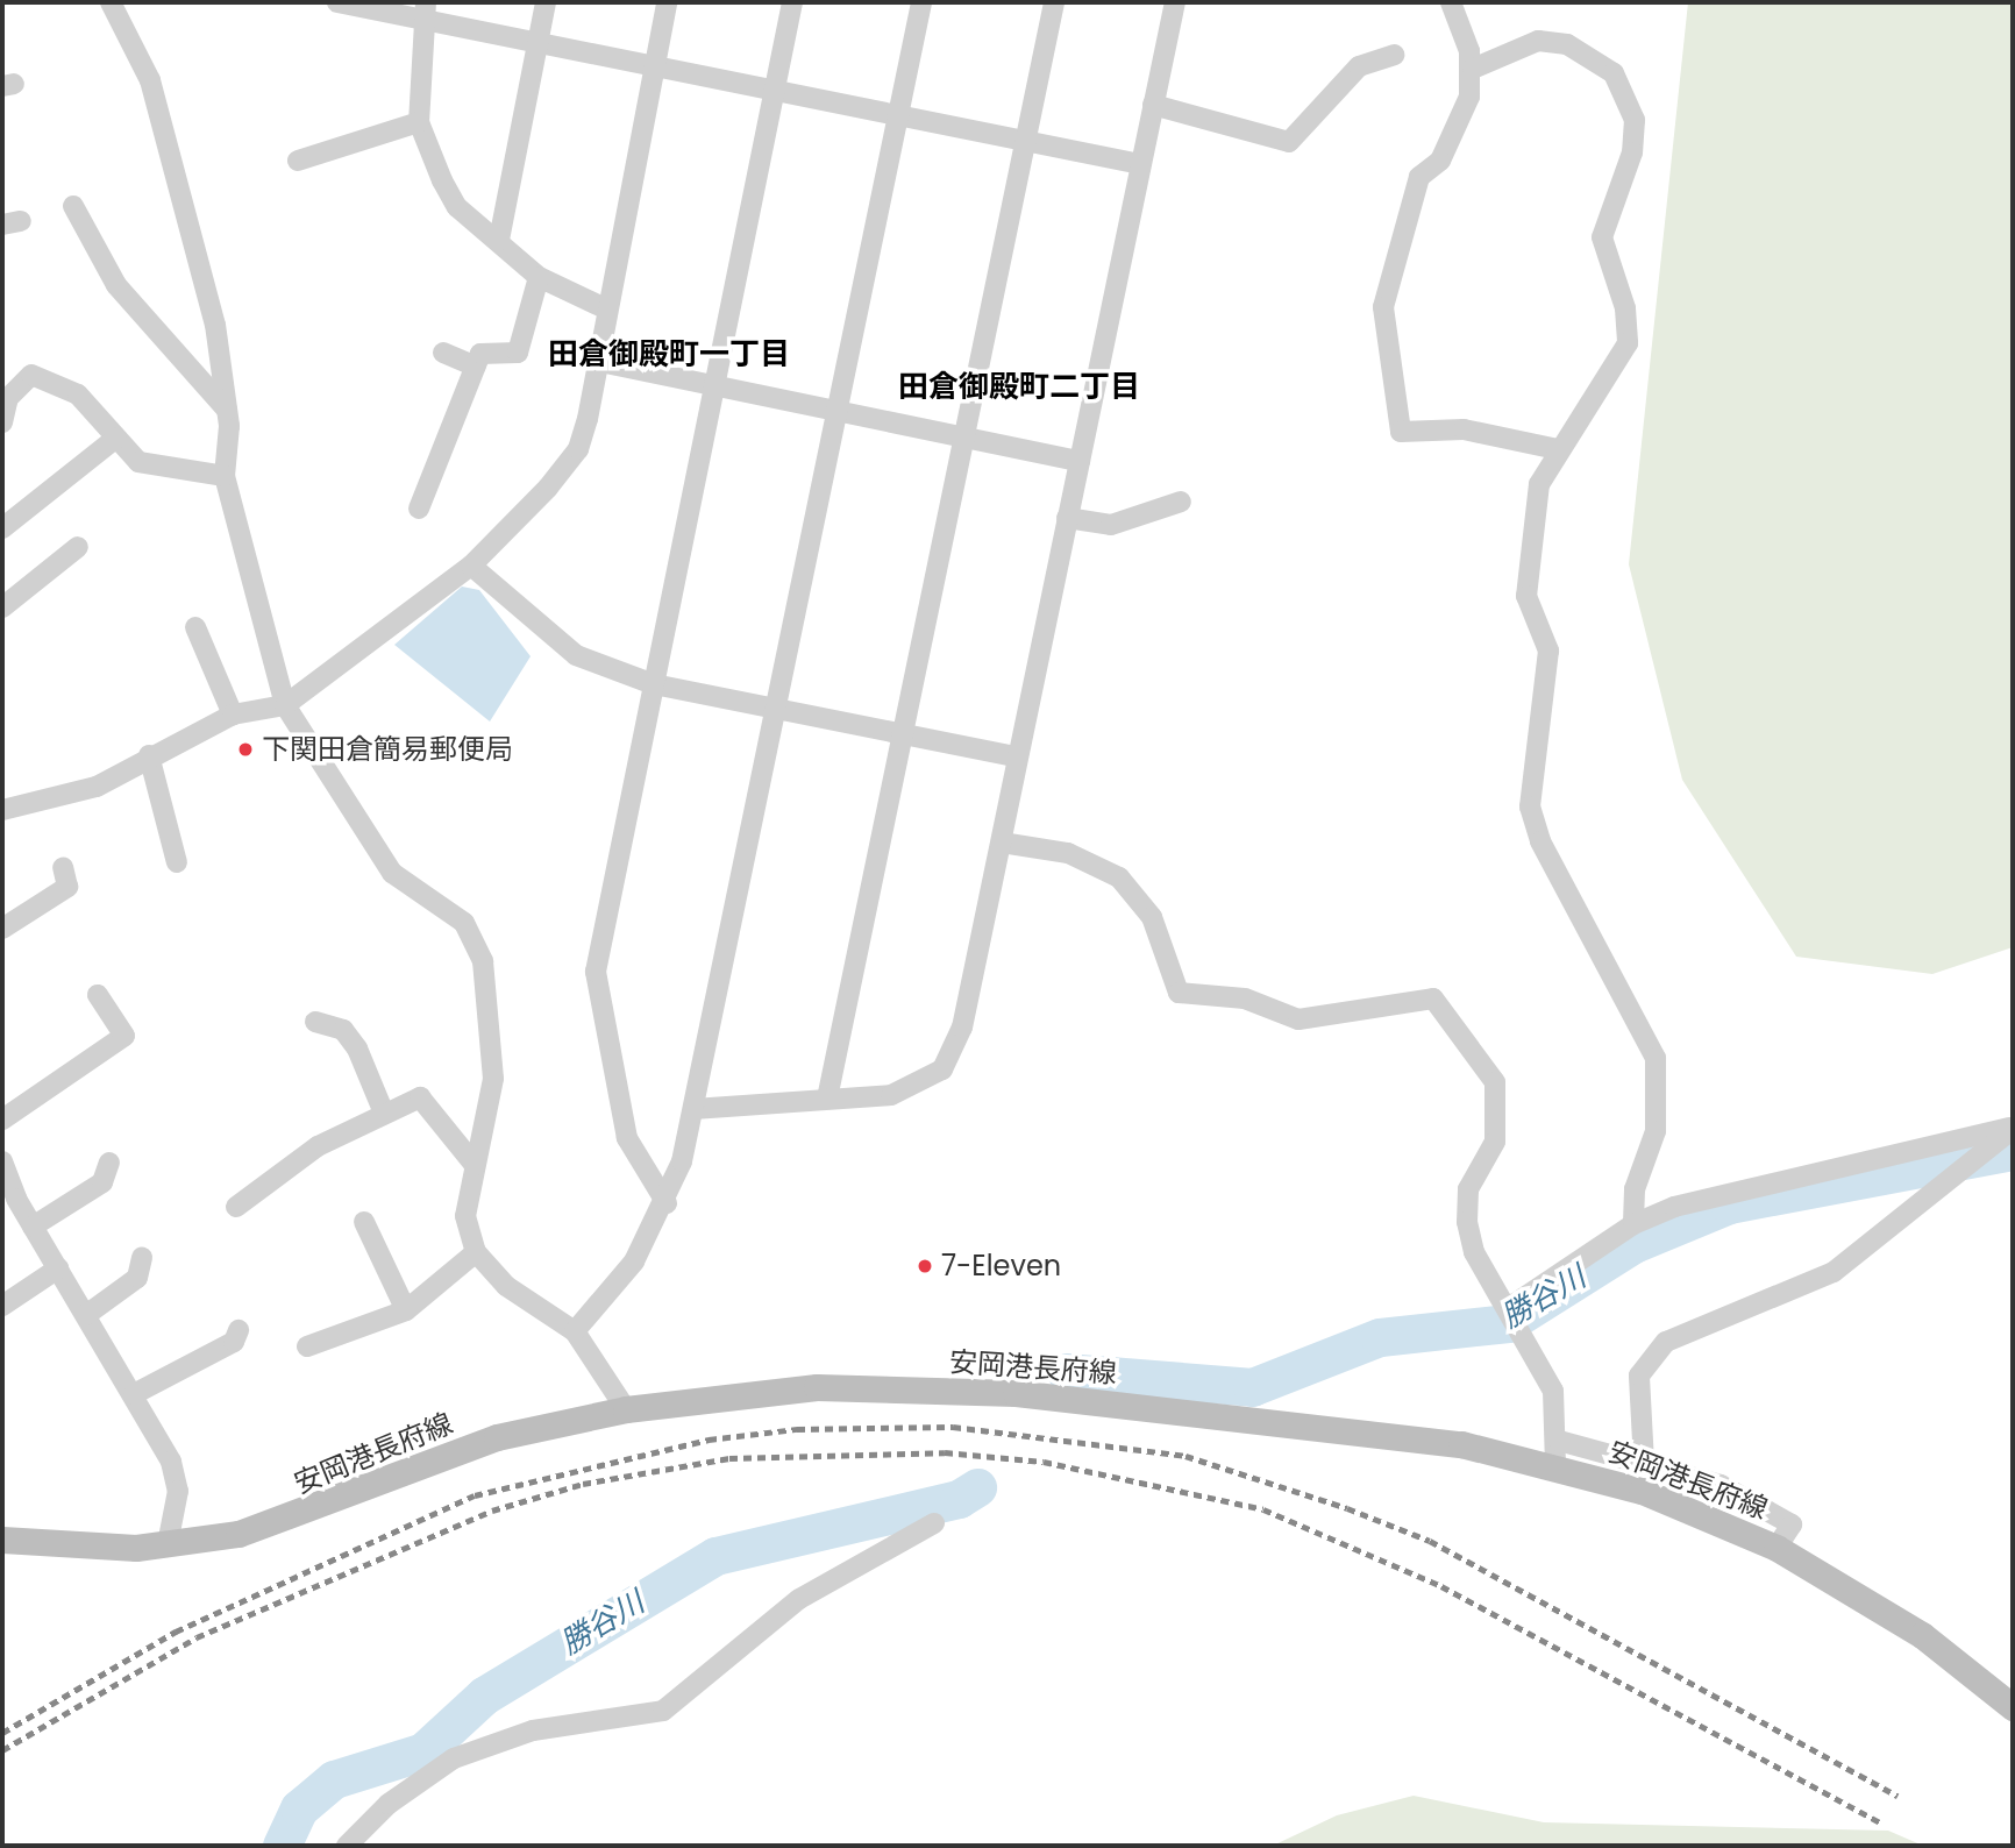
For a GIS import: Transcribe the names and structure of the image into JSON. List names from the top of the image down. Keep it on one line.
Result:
{"streets":{"main road":["安岡港長府線"]},"districts":["田倉御殿町一丁目","田倉御殿町二丁目"],"water":["勝谷川"],"places":["下関田倉簡易郵便局","7-Eleven"]}
